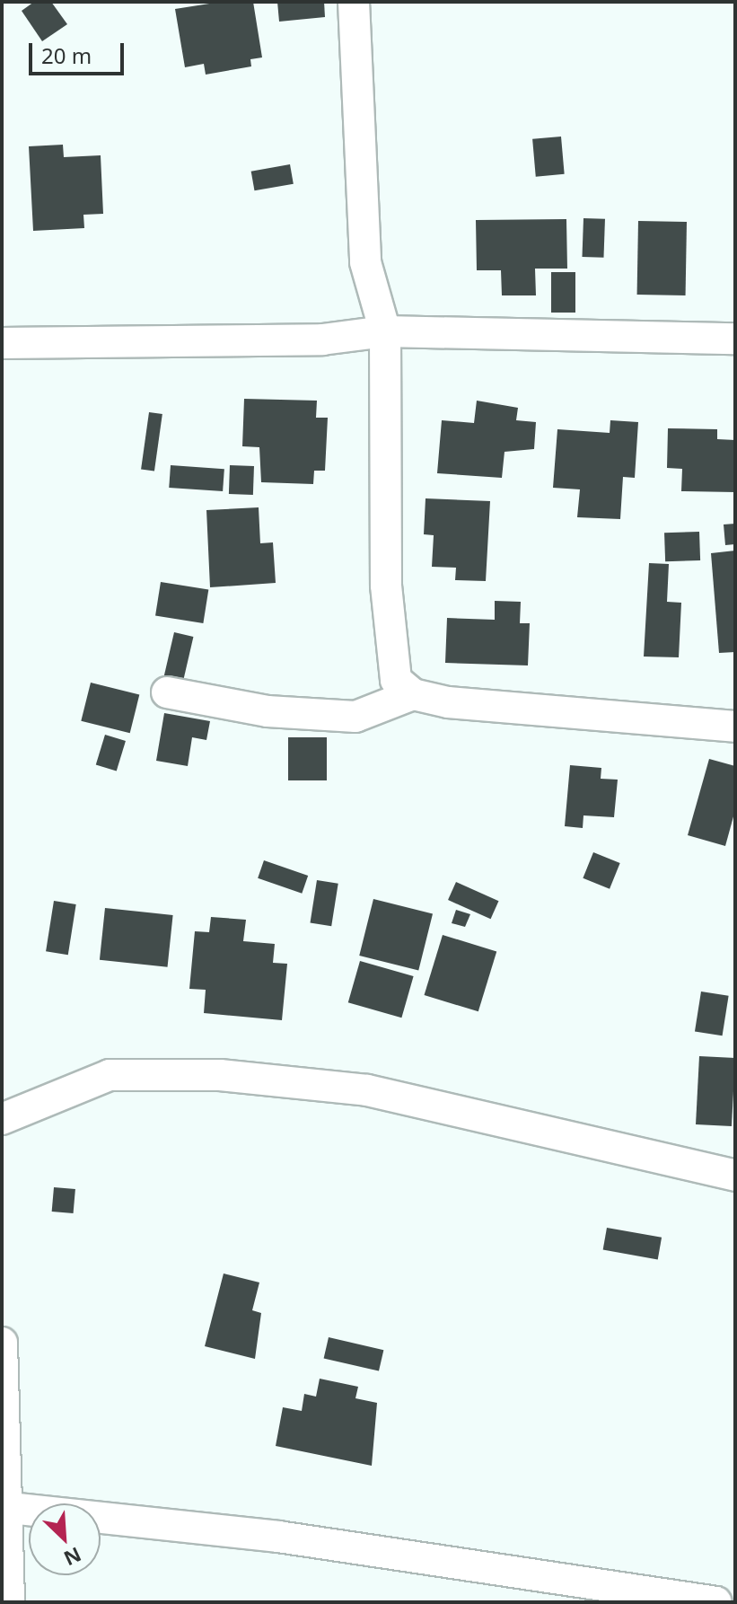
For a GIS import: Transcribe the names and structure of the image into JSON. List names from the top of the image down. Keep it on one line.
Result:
{"scale_bar":"20 m","north":"bottom right"}
